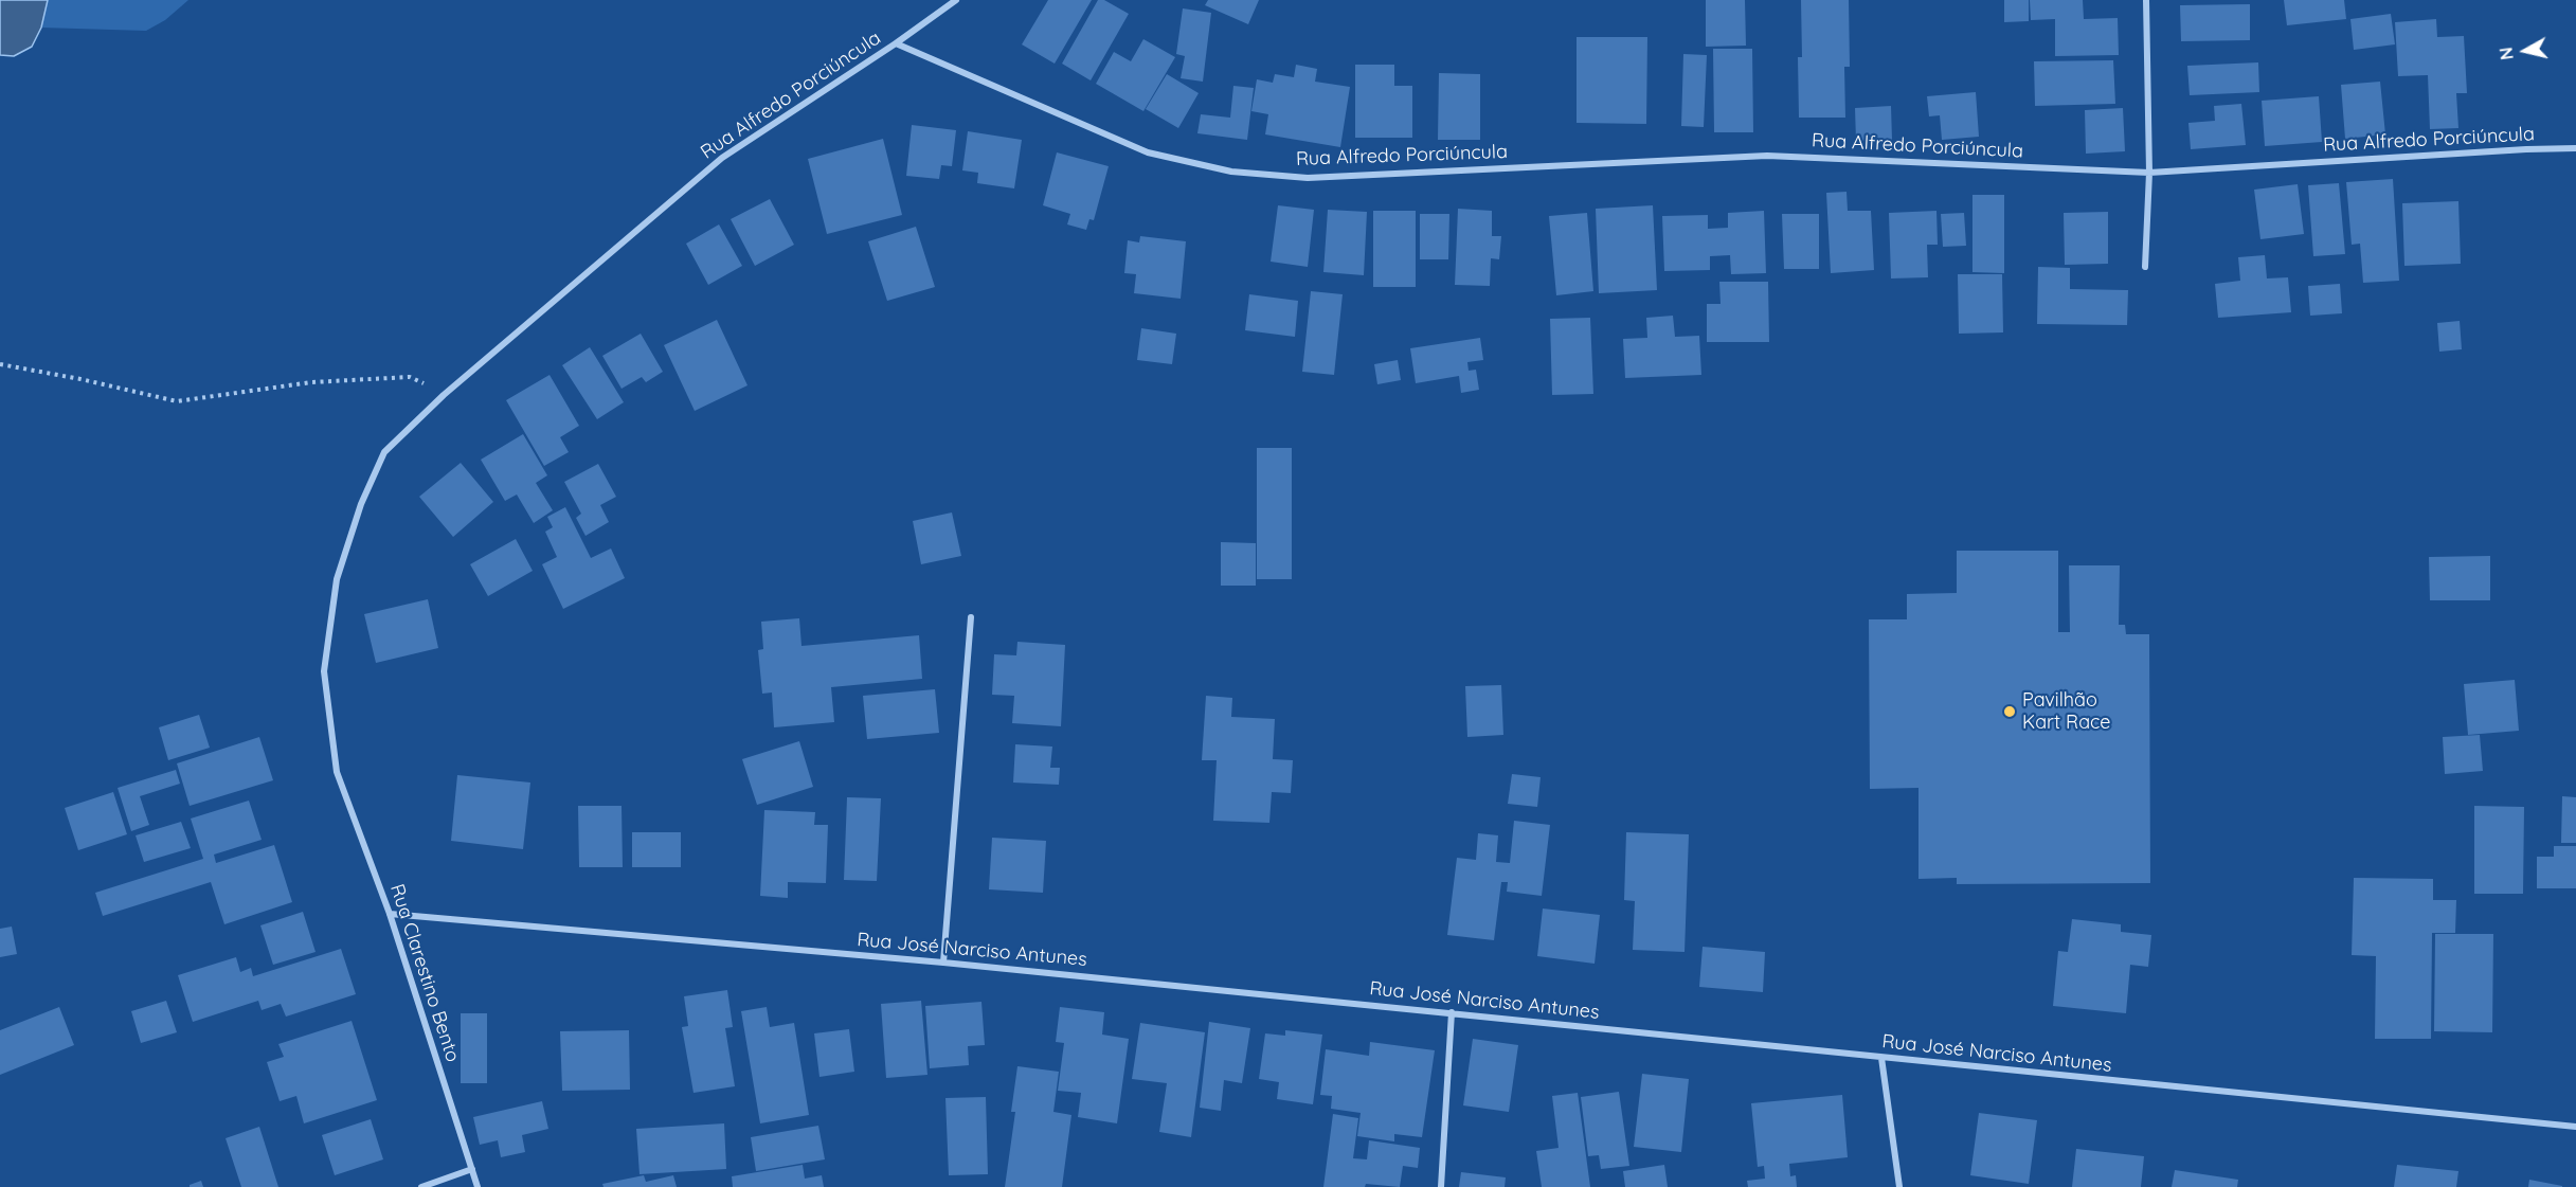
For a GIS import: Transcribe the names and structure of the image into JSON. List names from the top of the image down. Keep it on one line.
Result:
{"streets":{"street":["Rua Alfredo Porciúncula","Rua José Narciso Antunes","Rua Clarestino Bento"]},"crossings":[["Rua Alfredo Porciúncula","Rua Clarestino Bento"],["Rua José Narciso Antunes","Rua Clarestino Bento"]],"places":["Pavilhão Kart Race"],"north":"left"}
